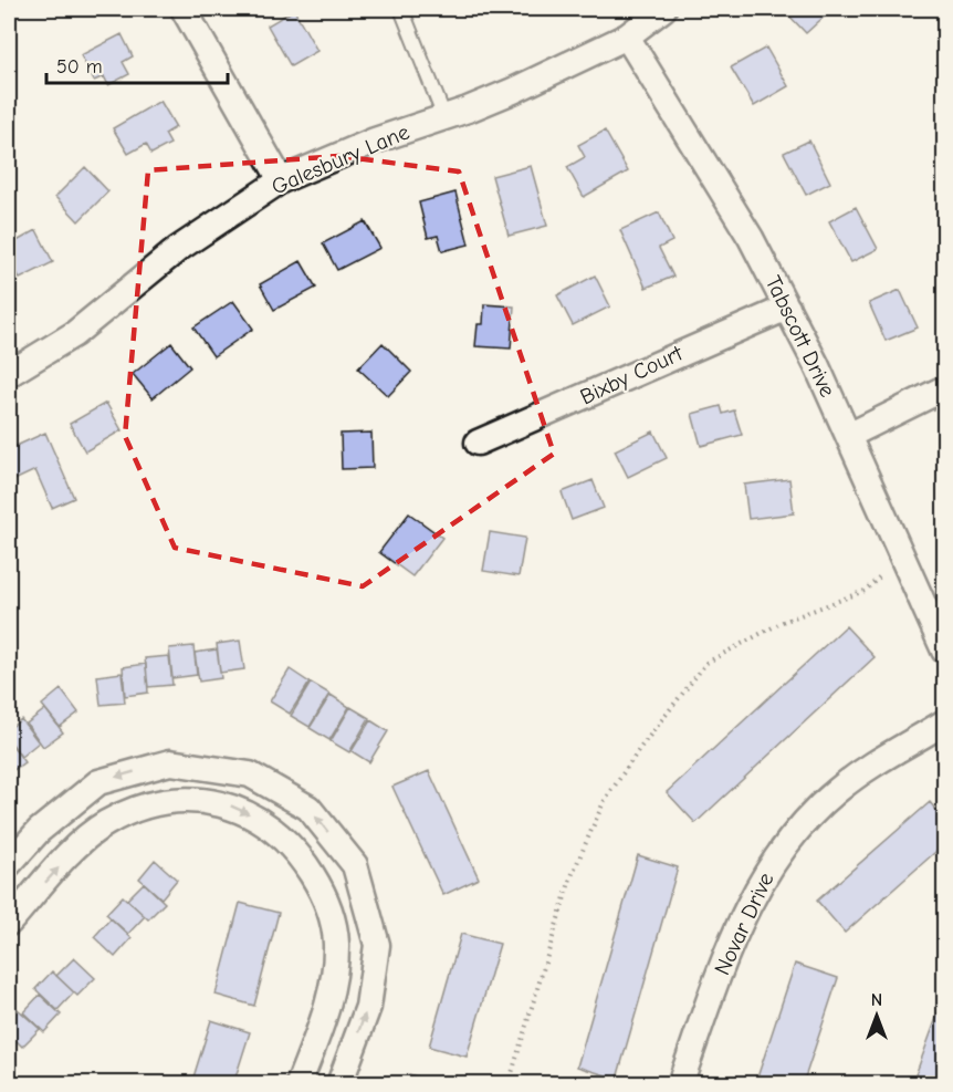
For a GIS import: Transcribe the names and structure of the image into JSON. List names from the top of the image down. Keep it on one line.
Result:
{"streets":{"street":["Galesbury Lane","Tabscott Drive","Bixby Court","Novar Drive"]},"crossings":[["Galesbury Lane","Tabscott Drive"],["Tabscott Drive","Bixby Court"]],"scale_bar":"50 m","north":"top"}
